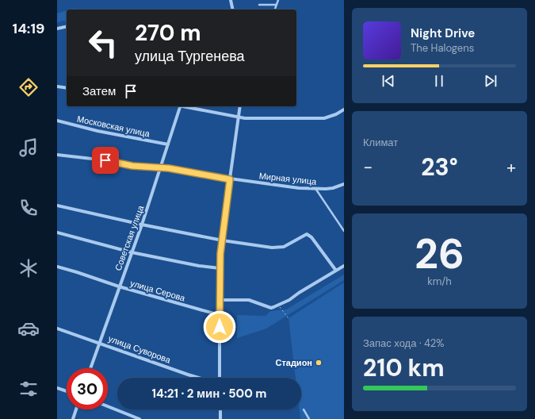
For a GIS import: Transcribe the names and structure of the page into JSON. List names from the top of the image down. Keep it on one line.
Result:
{"streets":{"street":["Московская улица","Мирная улица","Советская улица","улица Серова","улица Суворова"]},"crossings":[["Московская улица","Советская улица"],["Мирная улица","Советская улица"],["Советская улица","улица Серова"],["Советская улица","улица Суворова"]],"places":["Стадион"],"page":{"tabs":"14:19","turn":["270 m","улица Тургенева"],"song":["Night Drive","The Halogens"],"then":"Затем","tile":["Климат",["26","km/h"],["Запас хода · 42%","210 km"]],"heat":["−","23°","+"],"limit":"30","trip":"14:21 · 2 мин · 500 m"}}
